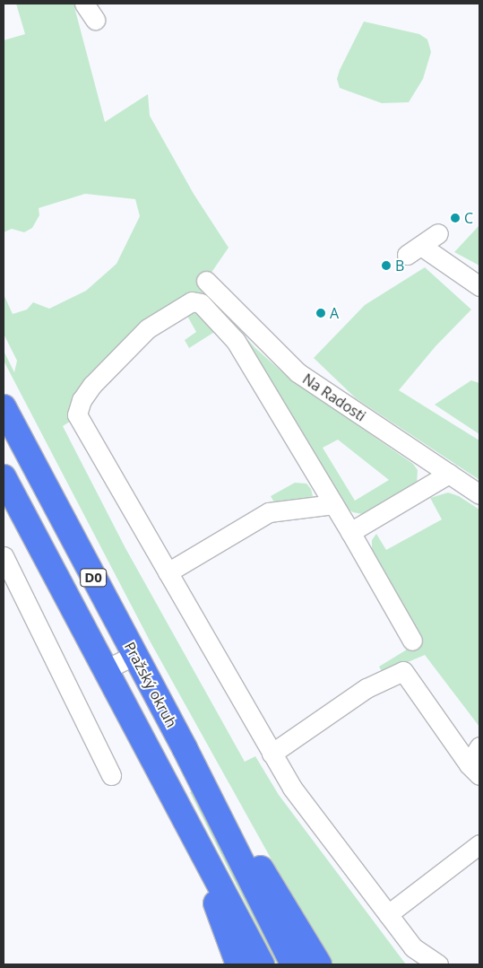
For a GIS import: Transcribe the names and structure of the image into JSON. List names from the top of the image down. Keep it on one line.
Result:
{"streets":{"highway":["D0","Pražský okruh"],"street":["Na Radosti"]},"places":["C","B","A"]}
